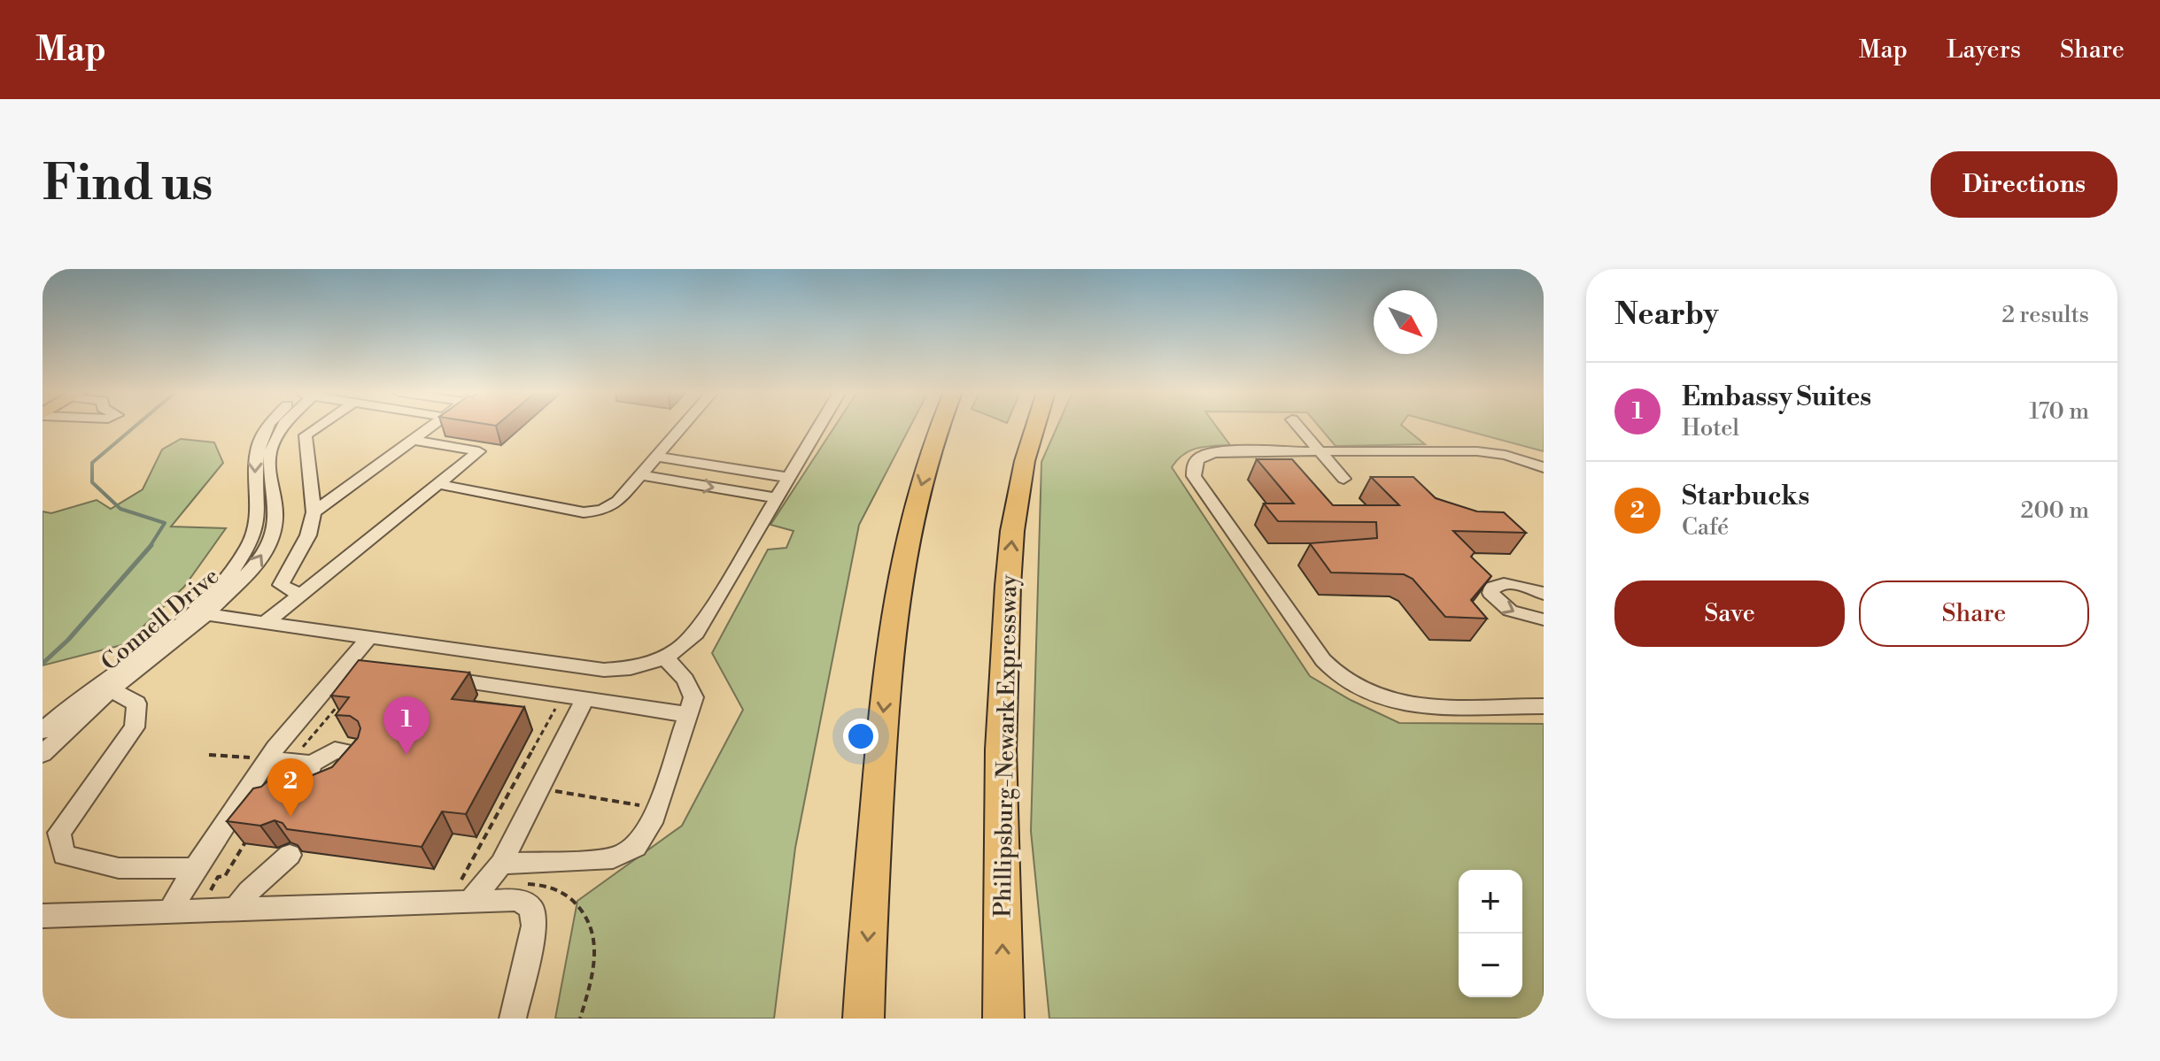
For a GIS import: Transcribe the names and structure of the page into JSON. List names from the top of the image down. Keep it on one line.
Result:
{"streets":{"highway":["Phillipsburg-Newark Expressway"],"street":["Connell Drive"]},"north":"bottom right","page":{"header":"Map","nav":["Map","Layers","Share"],"buttons":["Directions",["Save","Share"]],"title":"Find us","heading":["Nearby","2 results"],"list":[{"mark":"1","name":"Embassy Suites","note":"Hotel","value":"170 m"},{"mark":"2","name":"Starbucks","note":"Café","value":"200 m"}],"pins":["1","2"],"map_buttons":["+","−"]}}
